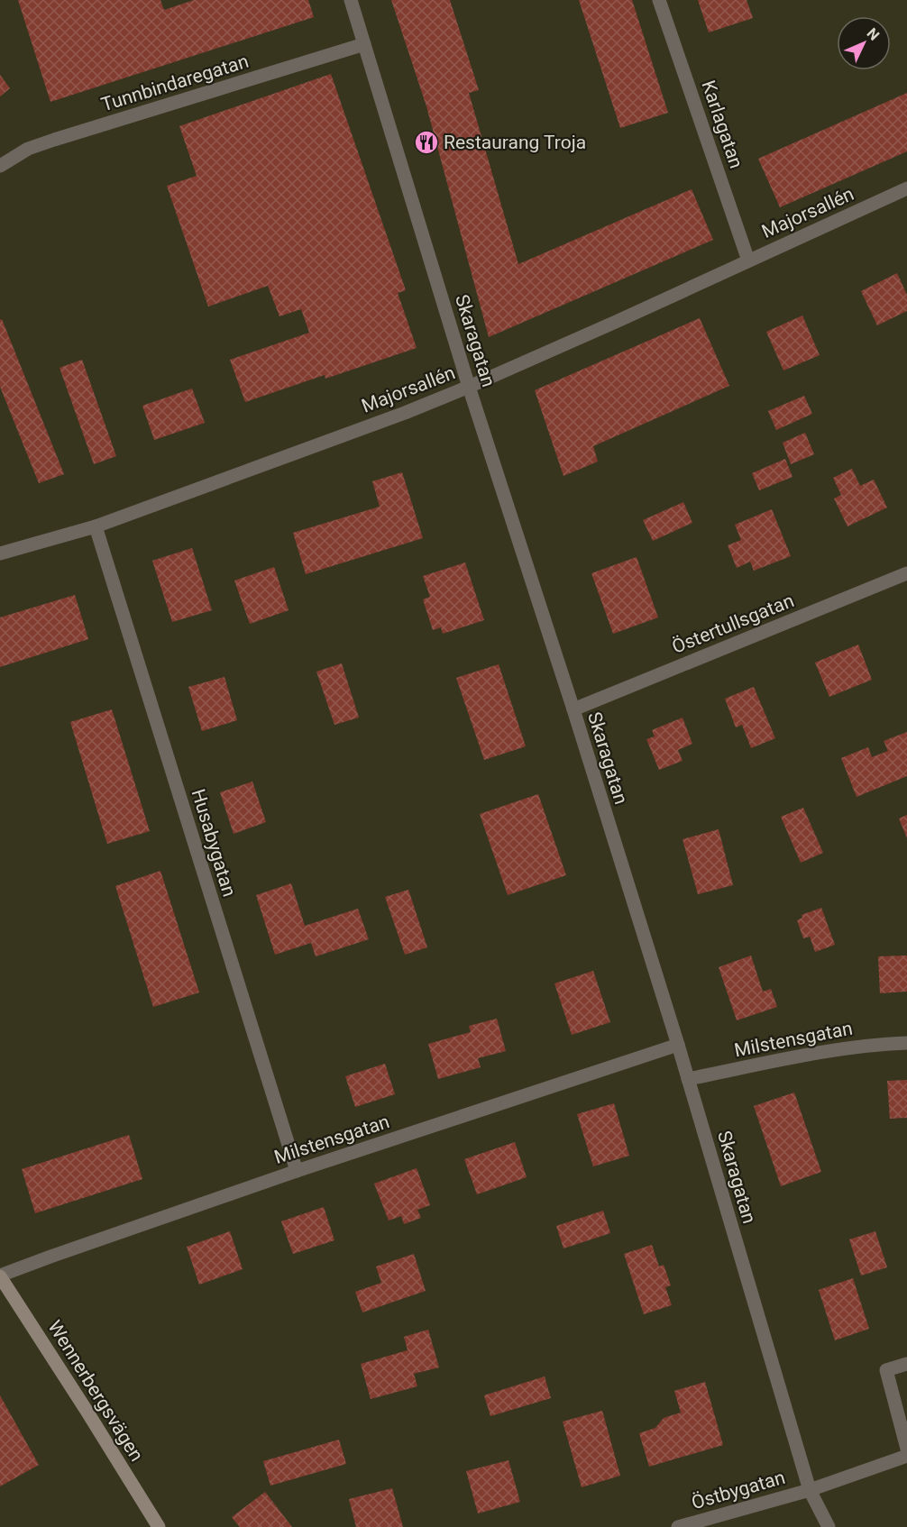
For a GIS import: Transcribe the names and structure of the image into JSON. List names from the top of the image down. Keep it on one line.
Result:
{"streets":{"main road":["Wennerbergsvägen"],"street":["Tunnbindaregatan","Karlagatan","Majorsallén","Skaragatan","Östertullsgatan","Husabygatan","Milstensgatan","Östbygatan"]},"crossings":[["Tunnbindaregatan","Skaragatan"],["Karlagatan","Majorsallén"],["Majorsallén","Skaragatan"],["Majorsallén","Husabygatan"],["Skaragatan","Östertullsgatan"],["Skaragatan","Milstensgatan"],["Skaragatan","Östbygatan"],["Husabygatan","Milstensgatan"],["Milstensgatan","Wennerbergsvägen"]],"places":{"restaurant":["Restaurang Troja"]},"north":"top right"}
